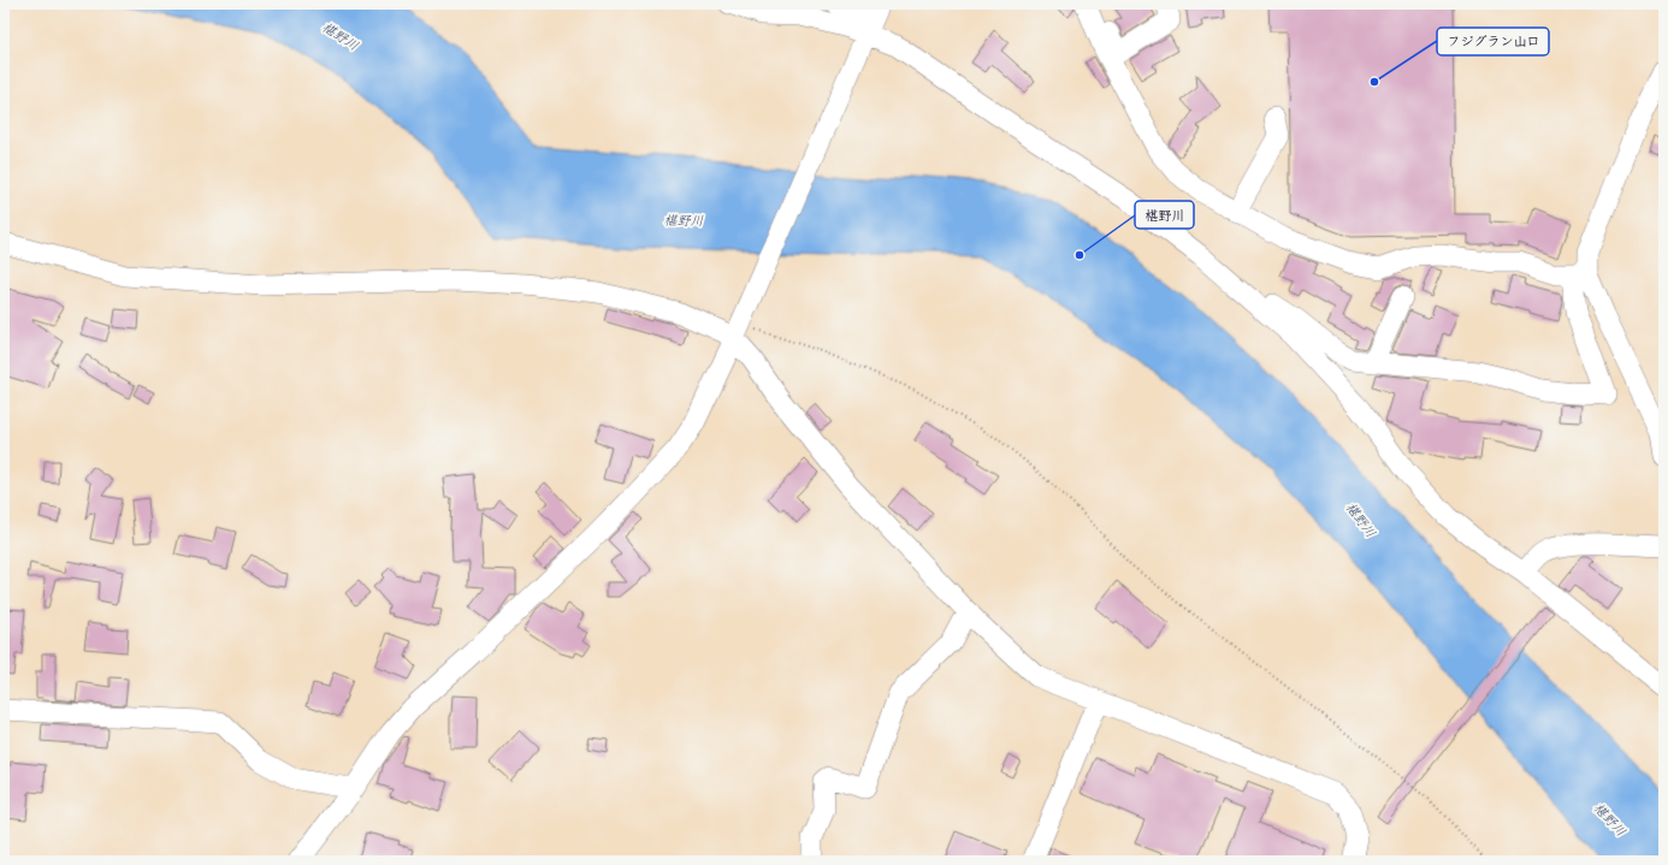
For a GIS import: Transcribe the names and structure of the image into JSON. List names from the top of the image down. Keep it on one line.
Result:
{"water":["椹野川"],"places":["フジグラン山口","椹野川"]}
